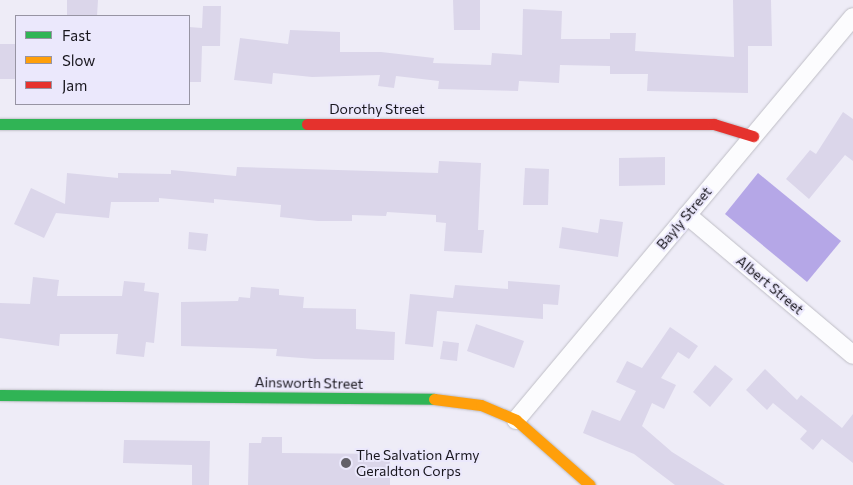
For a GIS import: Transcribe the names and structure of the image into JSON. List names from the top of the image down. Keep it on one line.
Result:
{"streets":{"street":["Dorothy Street","Bayly Street","Albert Street","Ainsworth Street"]},"crossings":[["Dorothy Street","Bayly Street"],["Bayly Street","Albert Street"],["Bayly Street","Ainsworth Street"]],"places":["The Salvation Army Geraldton Corps"],"legend":["Fast","Slow","Jam"]}
